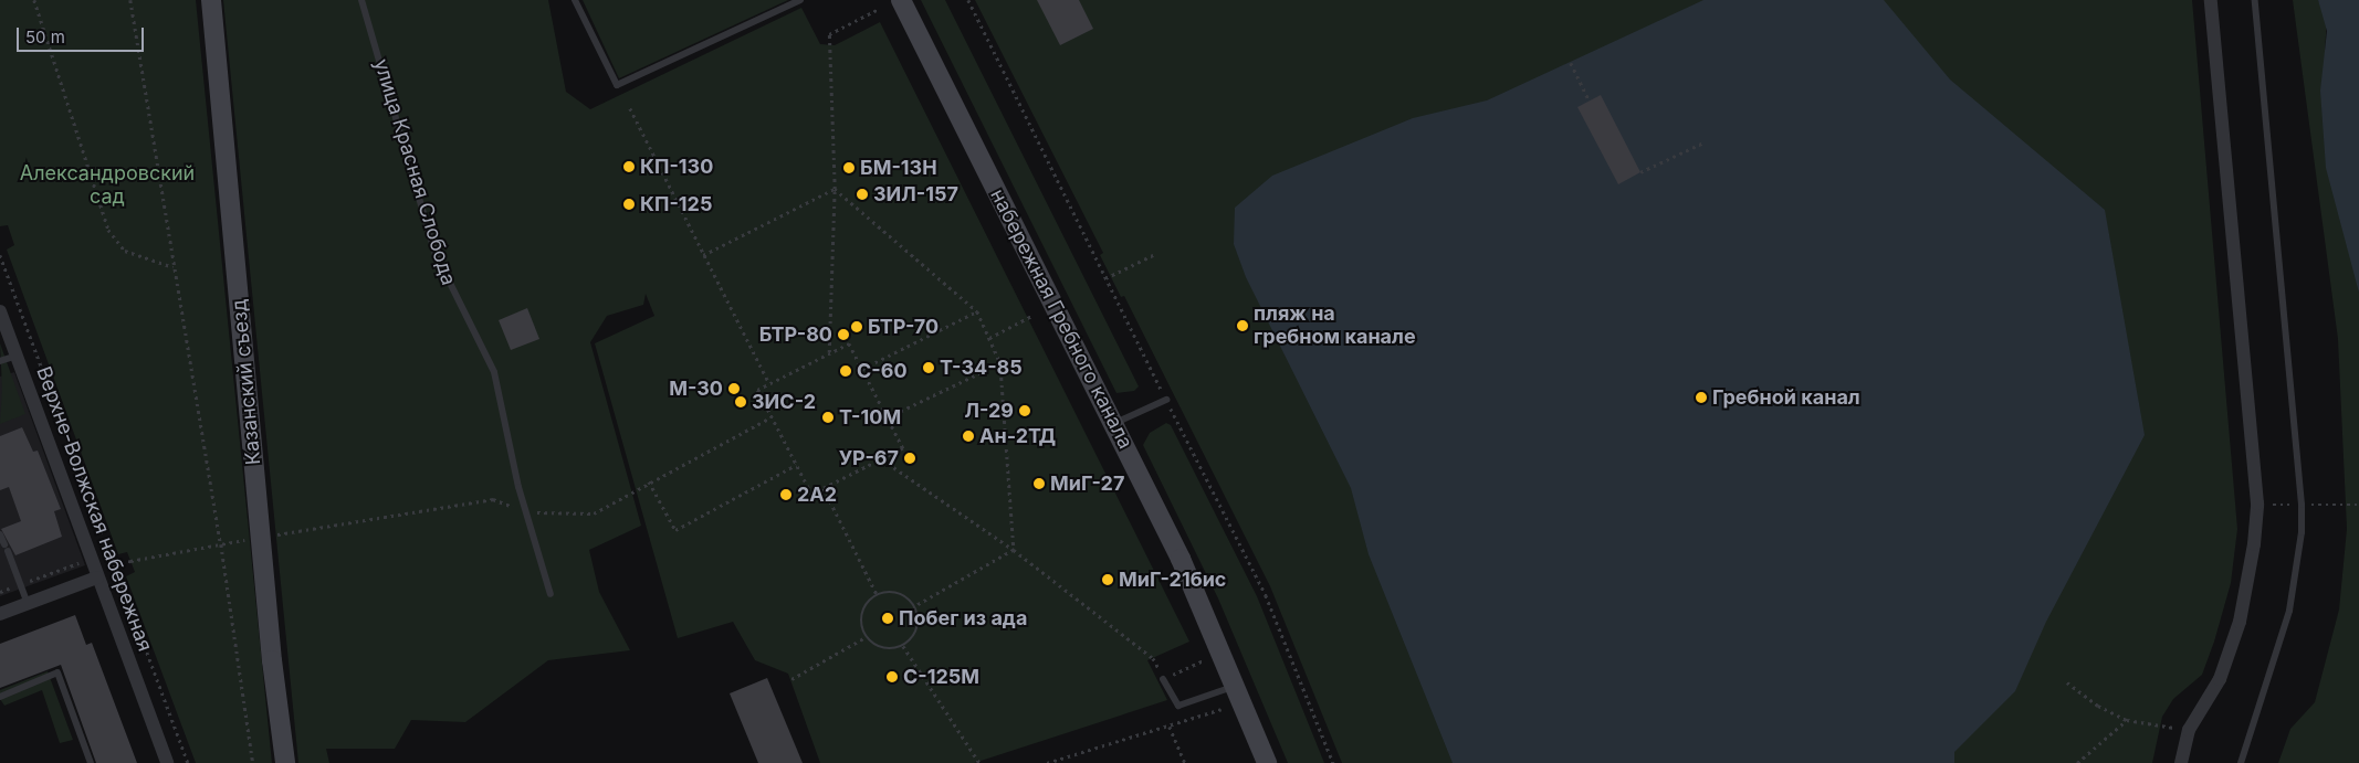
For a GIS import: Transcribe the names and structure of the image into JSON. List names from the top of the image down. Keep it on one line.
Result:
{"streets":{"street":["набережная Гребного канала","Казанский съезд","Верхне-Волжская набережная"],"lane":["улица Красная Слобода"]},"parks":["Александровский сад"],"places":["КП-130","БМ-13Н","ЗИЛ-157","КП-125","пляж на гребном канале","БТР-70","БТР-80","T-34-85","С-60","М-30","Гребной канал","ЗИС-2","Л-29","Т-10М","Ан-2ТД","УР-67","МиГ-27","2А2","МиГ-21бис","Побег из ада","С-125М"],"scale_bar":"50 m"}
